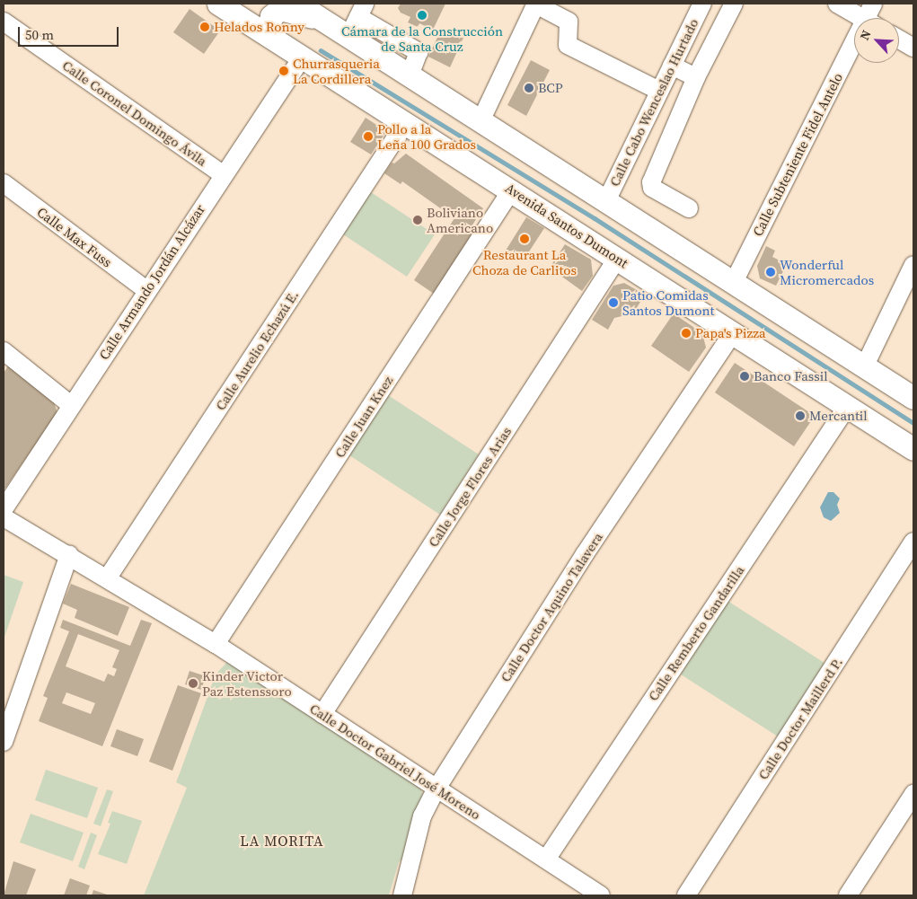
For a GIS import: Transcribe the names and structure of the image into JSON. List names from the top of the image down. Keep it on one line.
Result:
{"streets":{"main road":["Avenida Santos Dumont"],"street":["Calle Cabo Wenceslao Hurtado","Calle Coronel Domingo Ávila","Calle Subteniente Fidel Antelo","Calle Max Fuss","Calle Armando Jordán Alcázar","Calle Aurelio Echazú E.","Calle Juan Knez","Calle Jorge Flores Arias","Calle Doctor Aquino Talavera","Calle Remberto Gandarilla","Calle Doctor Maillerd P.","Calle Doctor Gabriel José Moreno"]},"crossings":[["Calle Coronel Domingo Ávila","Calle Armando Jordán Alcázar"],["Avenida Santos Dumont","Calle Armando Jordán Alcázar"],["Avenida Santos Dumont","Calle Aurelio Echazú E."],["Avenida Santos Dumont","Calle Juan Knez"],["Avenida Santos Dumont","Calle Jorge Flores Arias"],["Avenida Santos Dumont","Calle Doctor Aquino Talavera"],["Avenida Santos Dumont","Calle Remberto Gandarilla"],["Calle Max Fuss","Calle Armando Jordán Alcázar"],["Calle Aurelio Echazú E.","Calle Doctor Gabriel José Moreno"],["Calle Juan Knez","Calle Doctor Gabriel José Moreno"],["Calle Jorge Flores Arias","Calle Doctor Gabriel José Moreno"],["Calle Doctor Aquino Talavera","Calle Doctor Gabriel José Moreno"],["Calle Remberto Gandarilla","Calle Doctor Gabriel José Moreno"]],"districts":["LA MORITA"],"places":["Cámara de la Construcción de Santa Cruz","Helados Ronny","Churrasqueria La Cordillera","BCP","Pollo a la Leña 100 Grados","Boliviano Americano","Restaurant La Choza de Carlitos","Wonderful Micromercados","Patio Comidas Santos Dumont","Papa's Pizza","Banco Fassil","Mercantil","Kinder Victor Paz Estenssoro"],"scale_bar":"50 m","north":"top left"}
